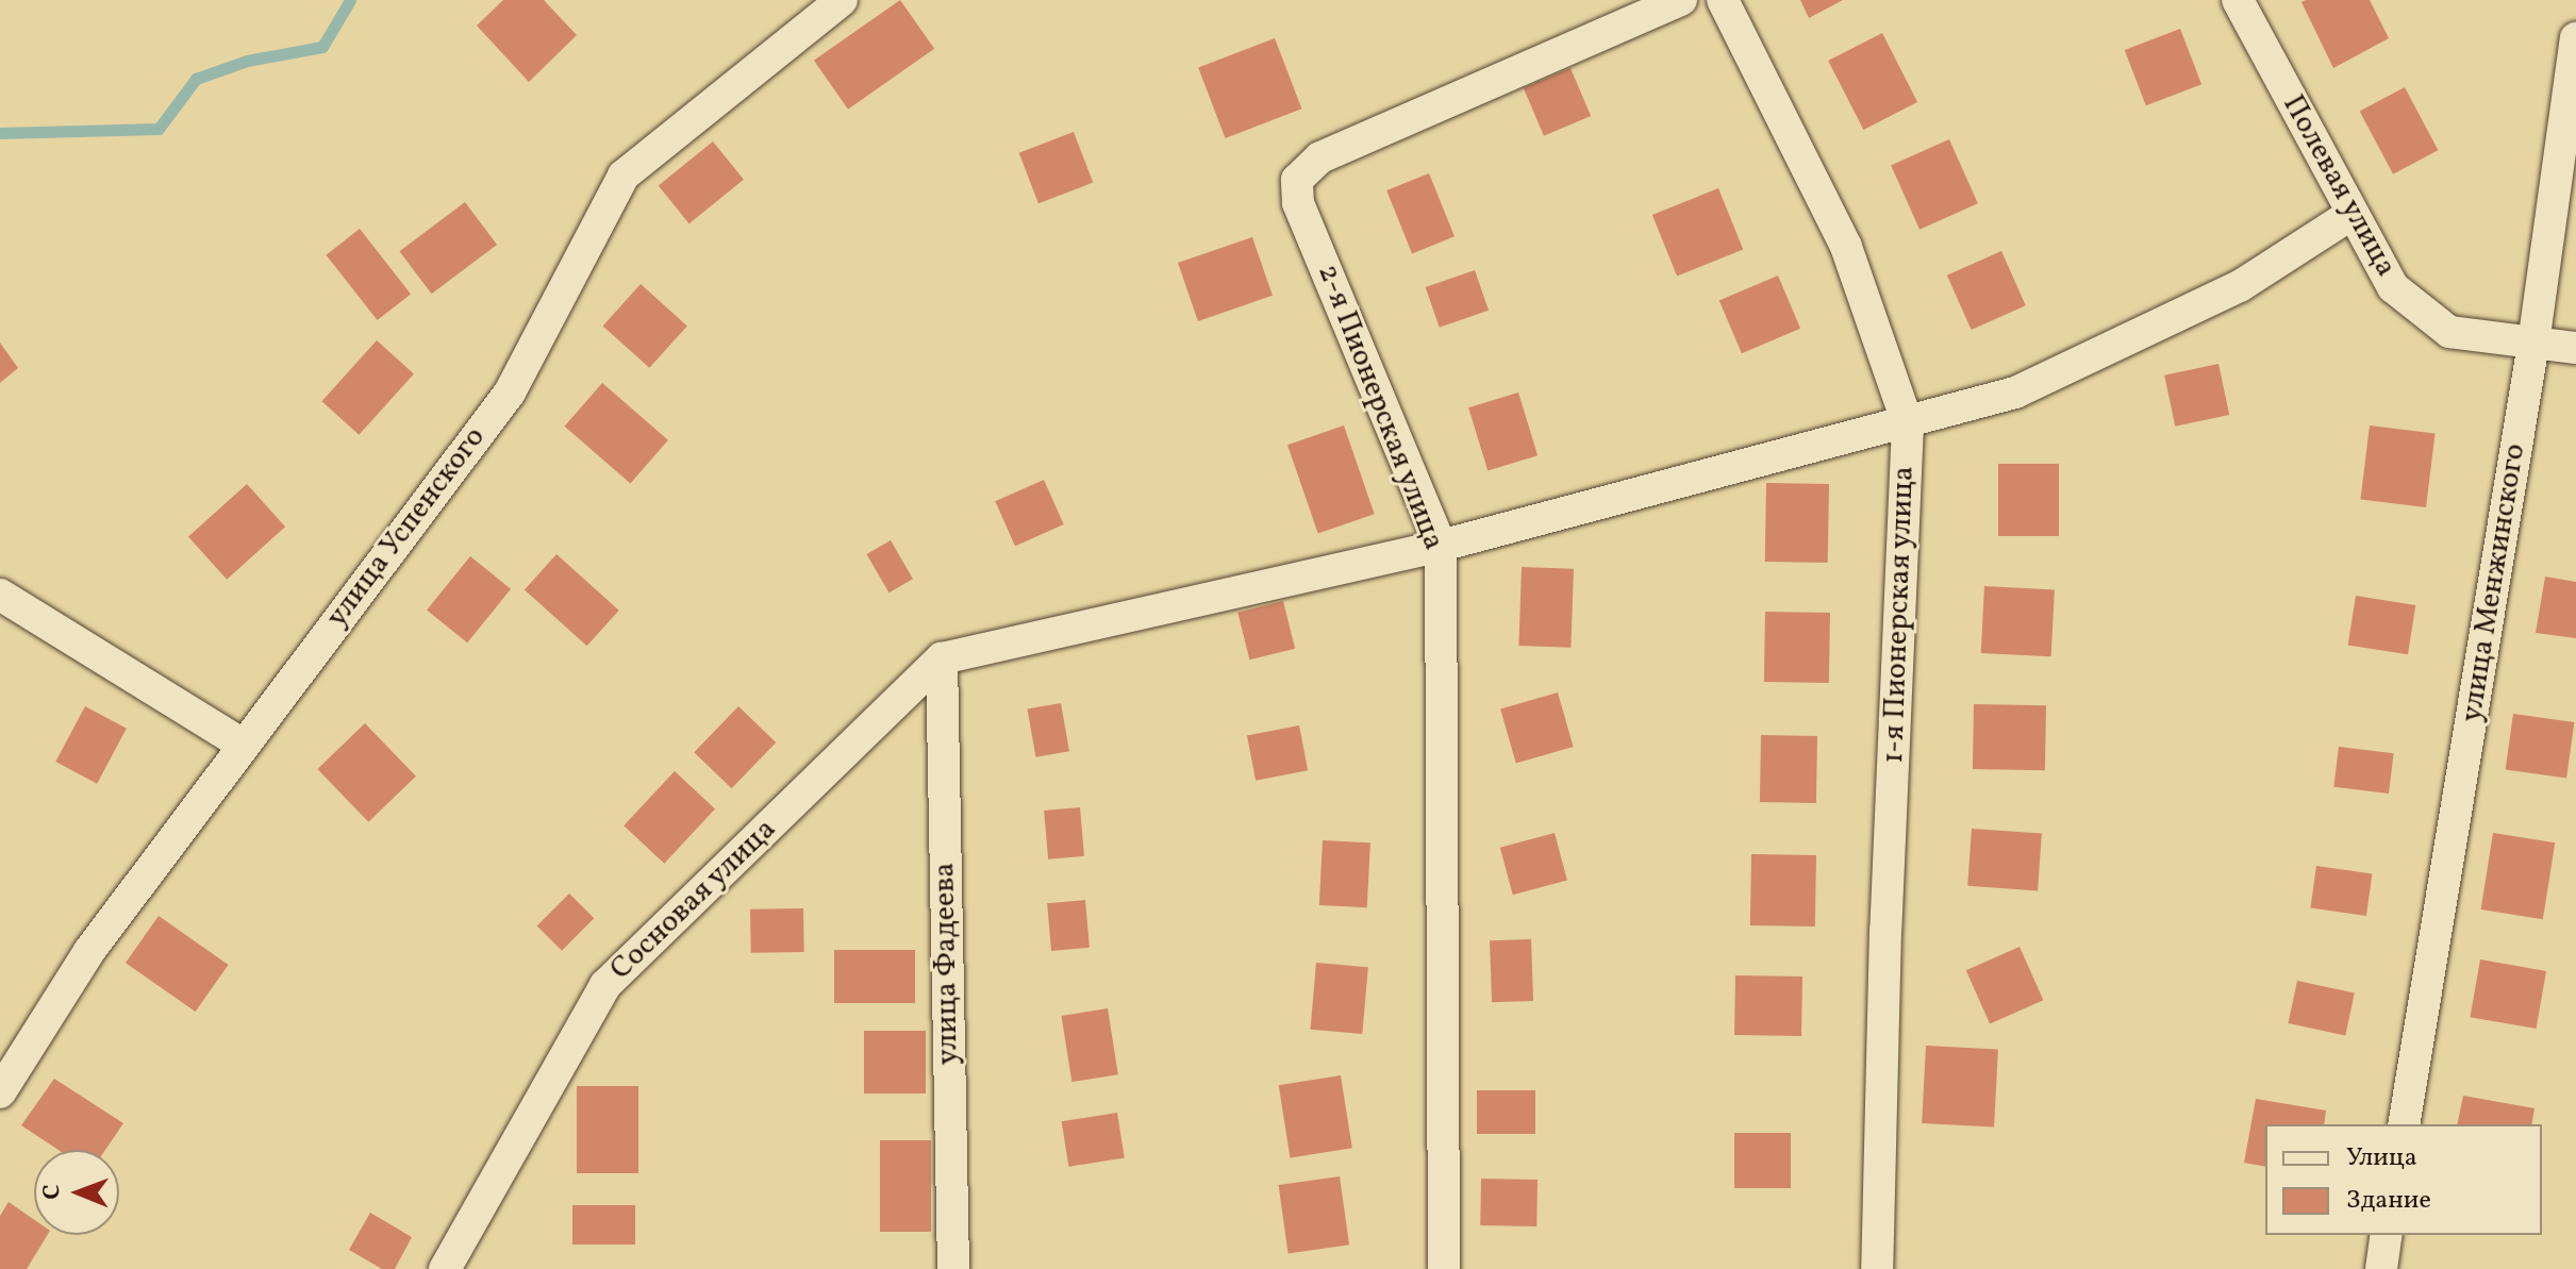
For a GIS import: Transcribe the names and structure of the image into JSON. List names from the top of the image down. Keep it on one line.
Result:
{"streets":{"street":["Полевая улица","2-я Пионерская улица","улица Успенского","улица Менжинского","1-я Пионерская улица","Сосновая улица","улица Фадеева"]},"crossings":[["Полевая улица","улица Менжинского"],["Сосновая улица","улица Фадеева"]],"legend":["Улица","Здание"],"north":"left"}
